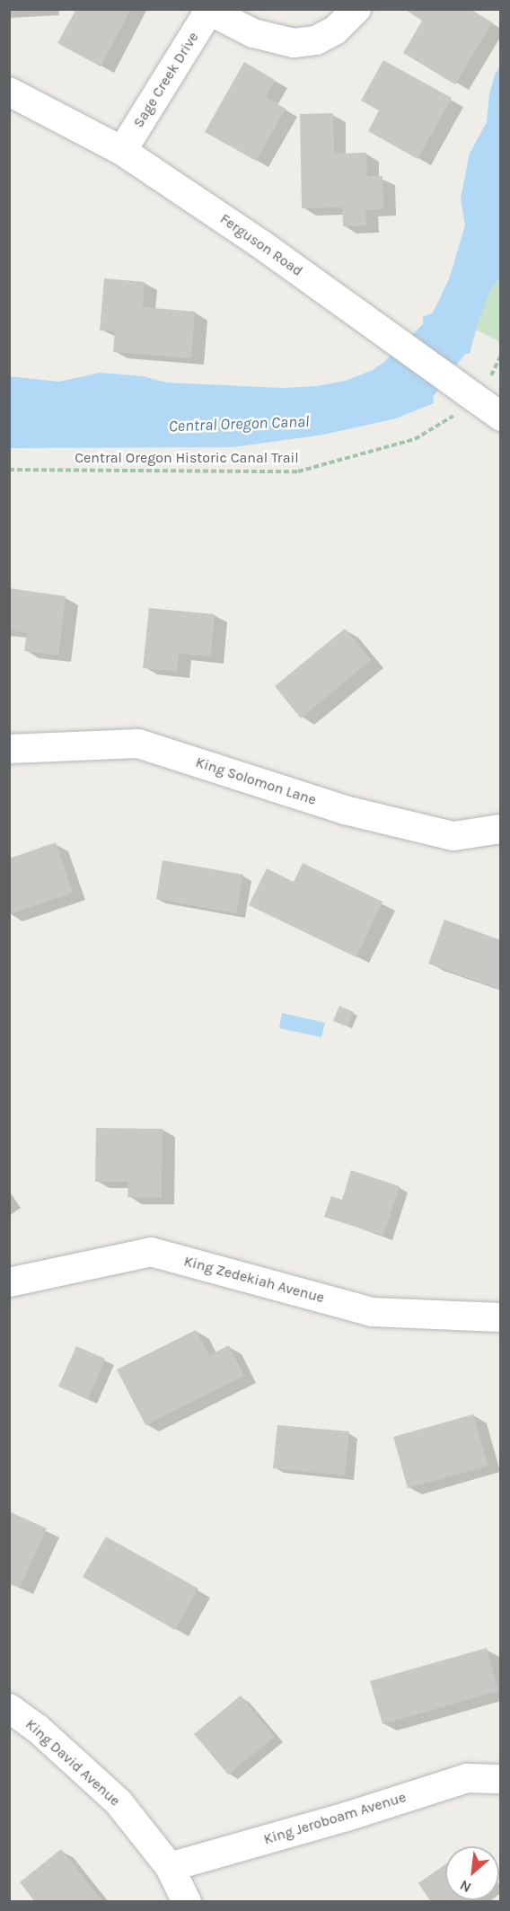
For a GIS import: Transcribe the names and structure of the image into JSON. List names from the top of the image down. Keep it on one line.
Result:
{"streets":{"street":["Sage Creek Drive","Ferguson Road","King Solomon Lane","King Zedekiah Avenue","King David Avenue","King Jeroboam Avenue"],"path":["Central Oregon Historic Canal Trail"]},"crossings":[["Sage Creek Drive","Ferguson Road"],["Ferguson Road","Central Oregon Historic Canal Trail"],["King David Avenue","King Jeroboam Avenue"]],"water":["Central Oregon Canal"],"north":"bottom left"}
